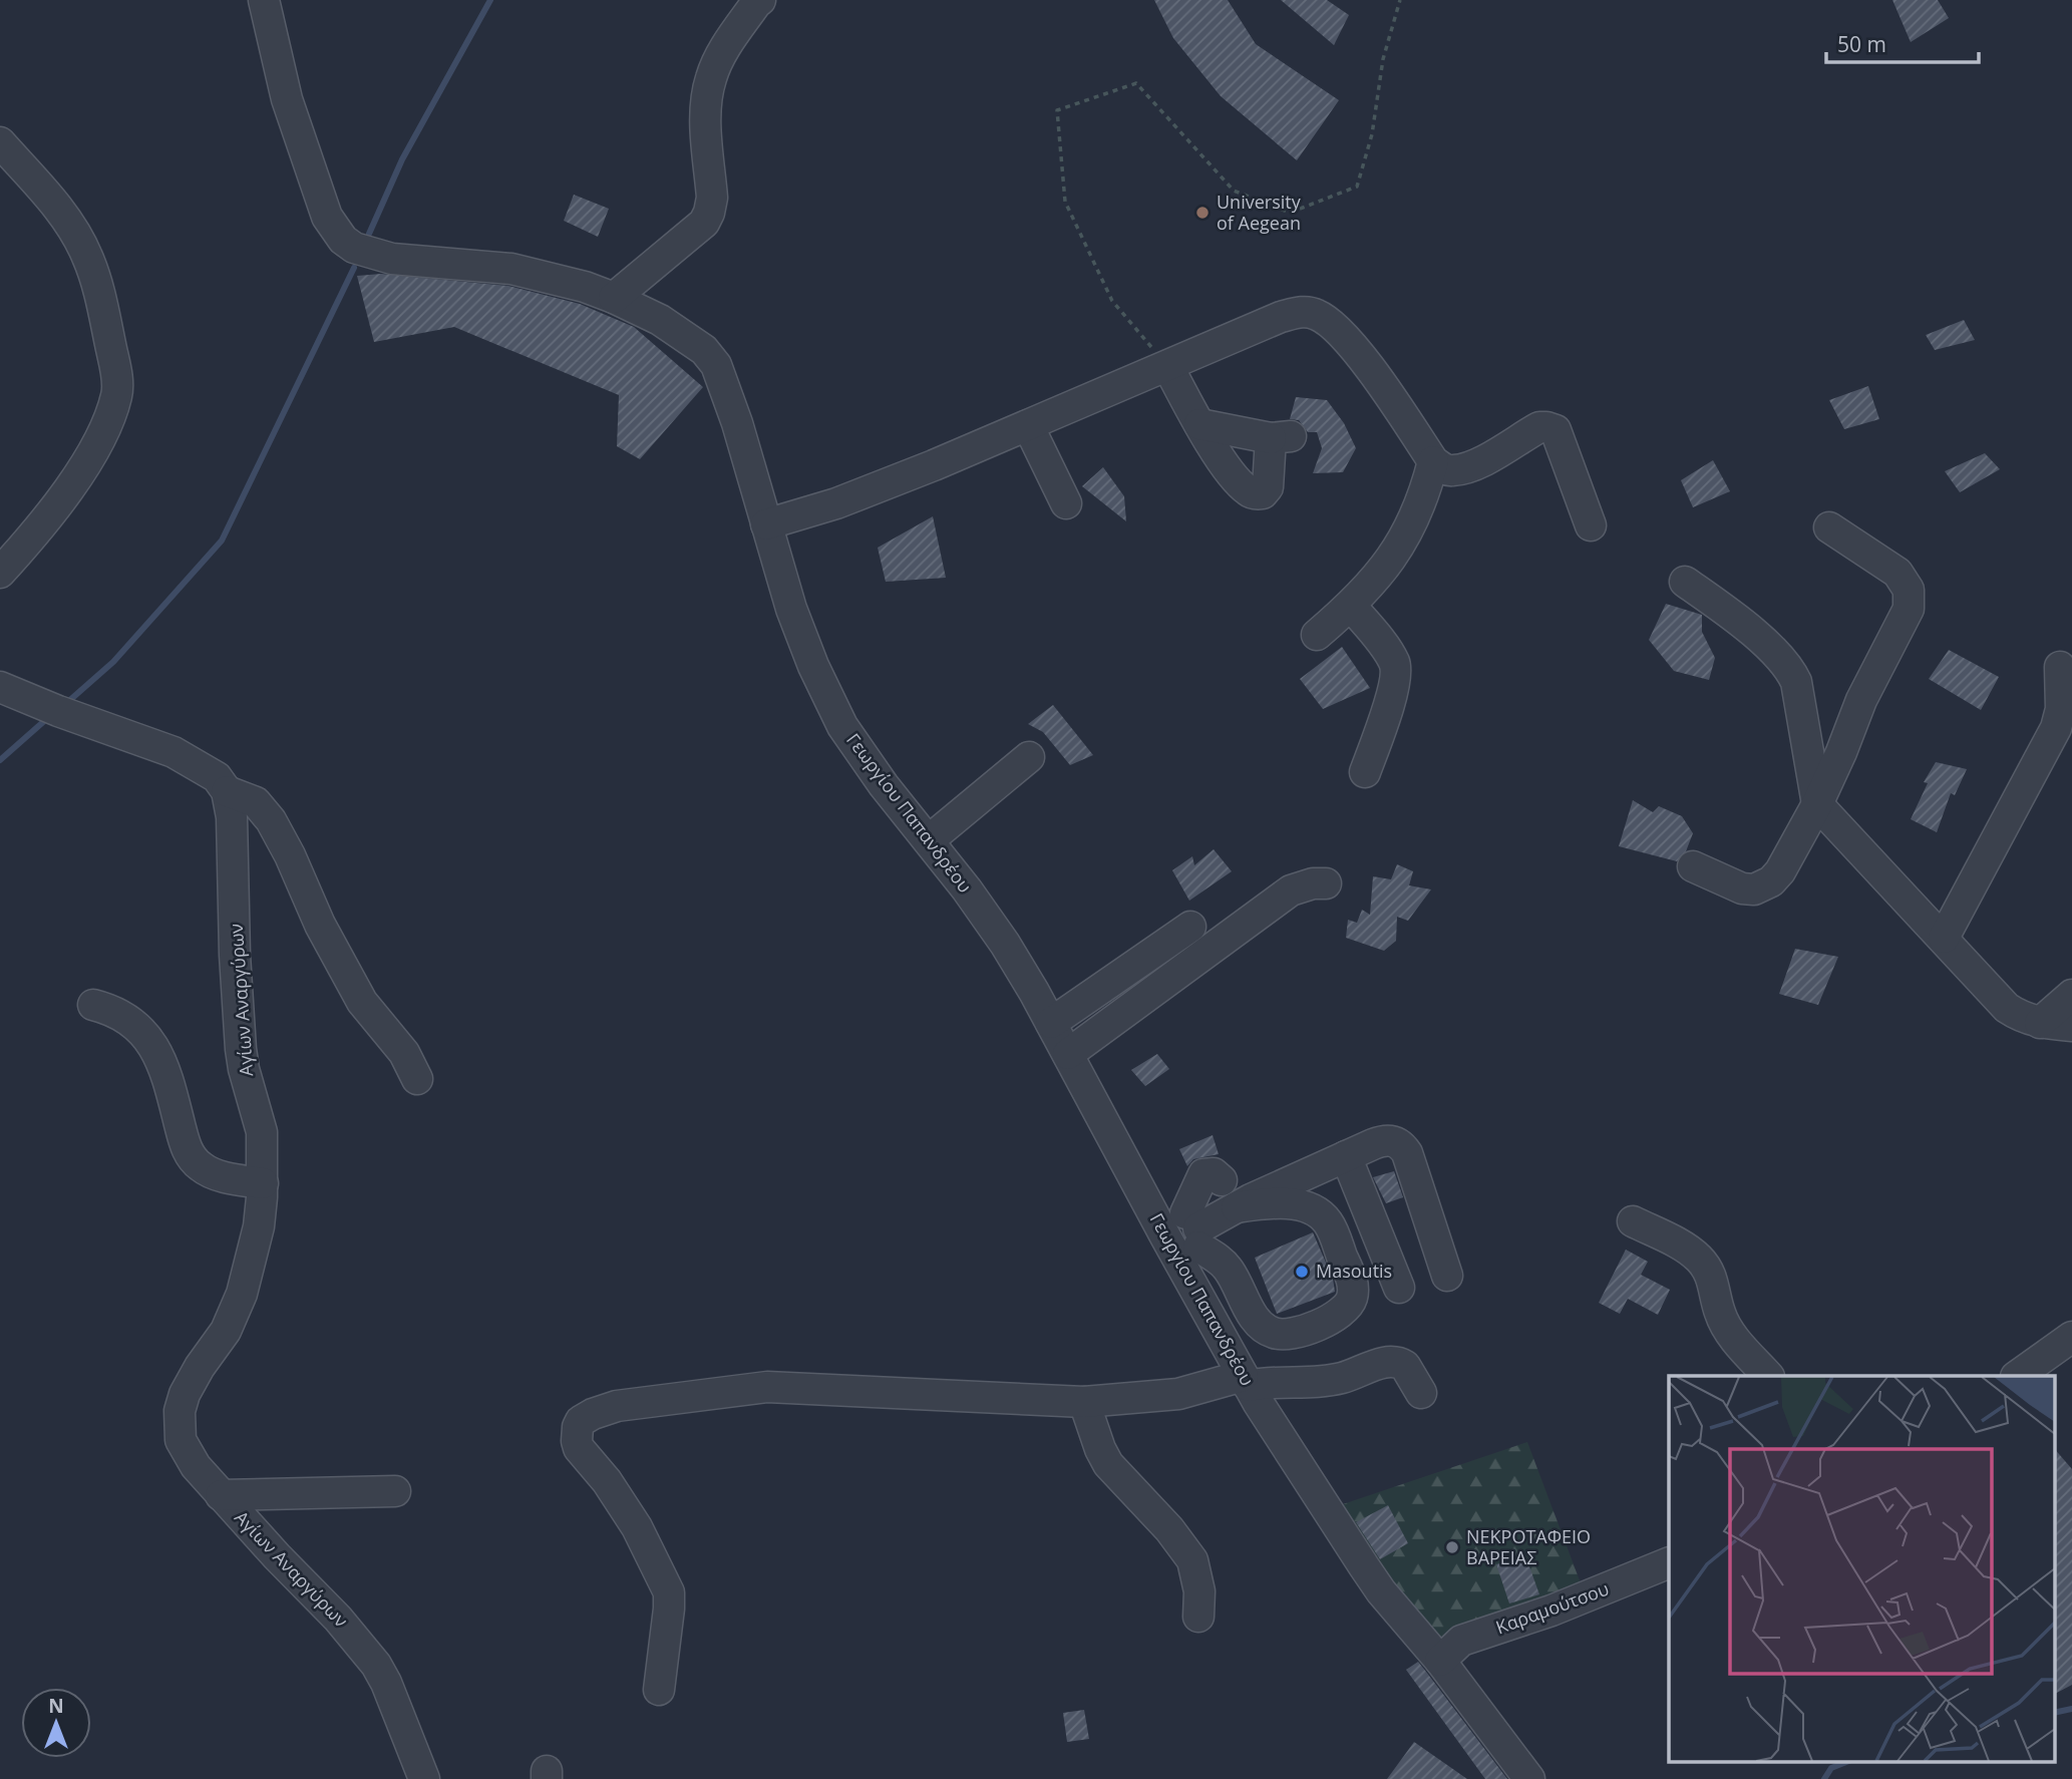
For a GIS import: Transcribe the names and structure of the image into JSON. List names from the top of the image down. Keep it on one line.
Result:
{"streets":{"street":["Γεωργίου Παπανδρέου","Αγίων Αναργύρων","Καραμούτσου"]},"crossings":[["Γεωργίου Παπανδρέου","Καραμούτσου"]],"places":["University of Aegean","Masoutis","ΝΕΚΡΟΤΑΦΕΙΟ ΒΑΡΕΙΑΣ"],"scale_bar":"50 m","north":"top"}
